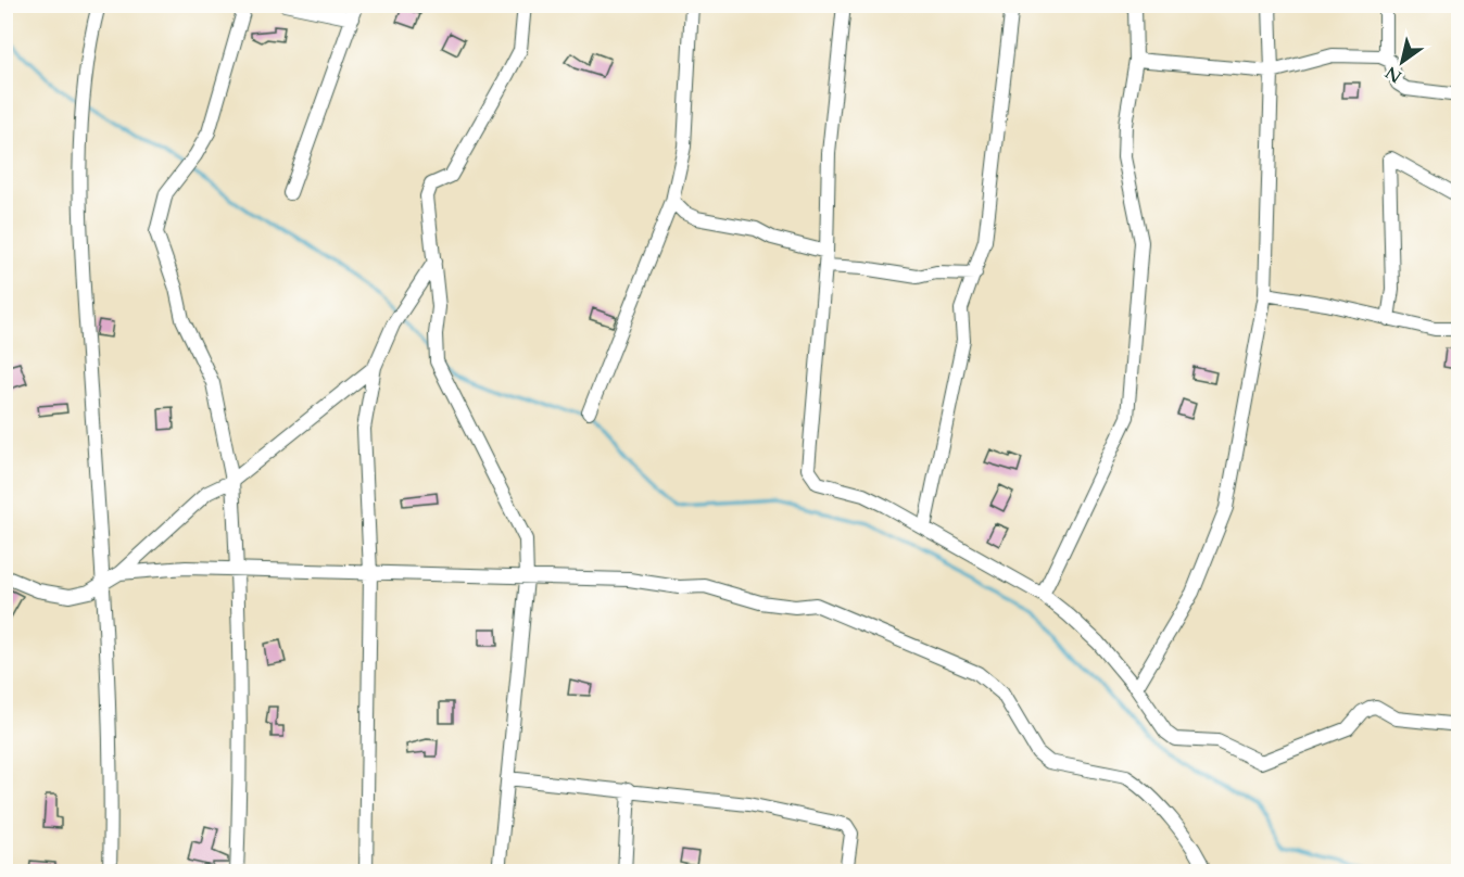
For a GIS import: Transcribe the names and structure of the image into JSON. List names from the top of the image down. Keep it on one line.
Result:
{"north":"bottom left"}
